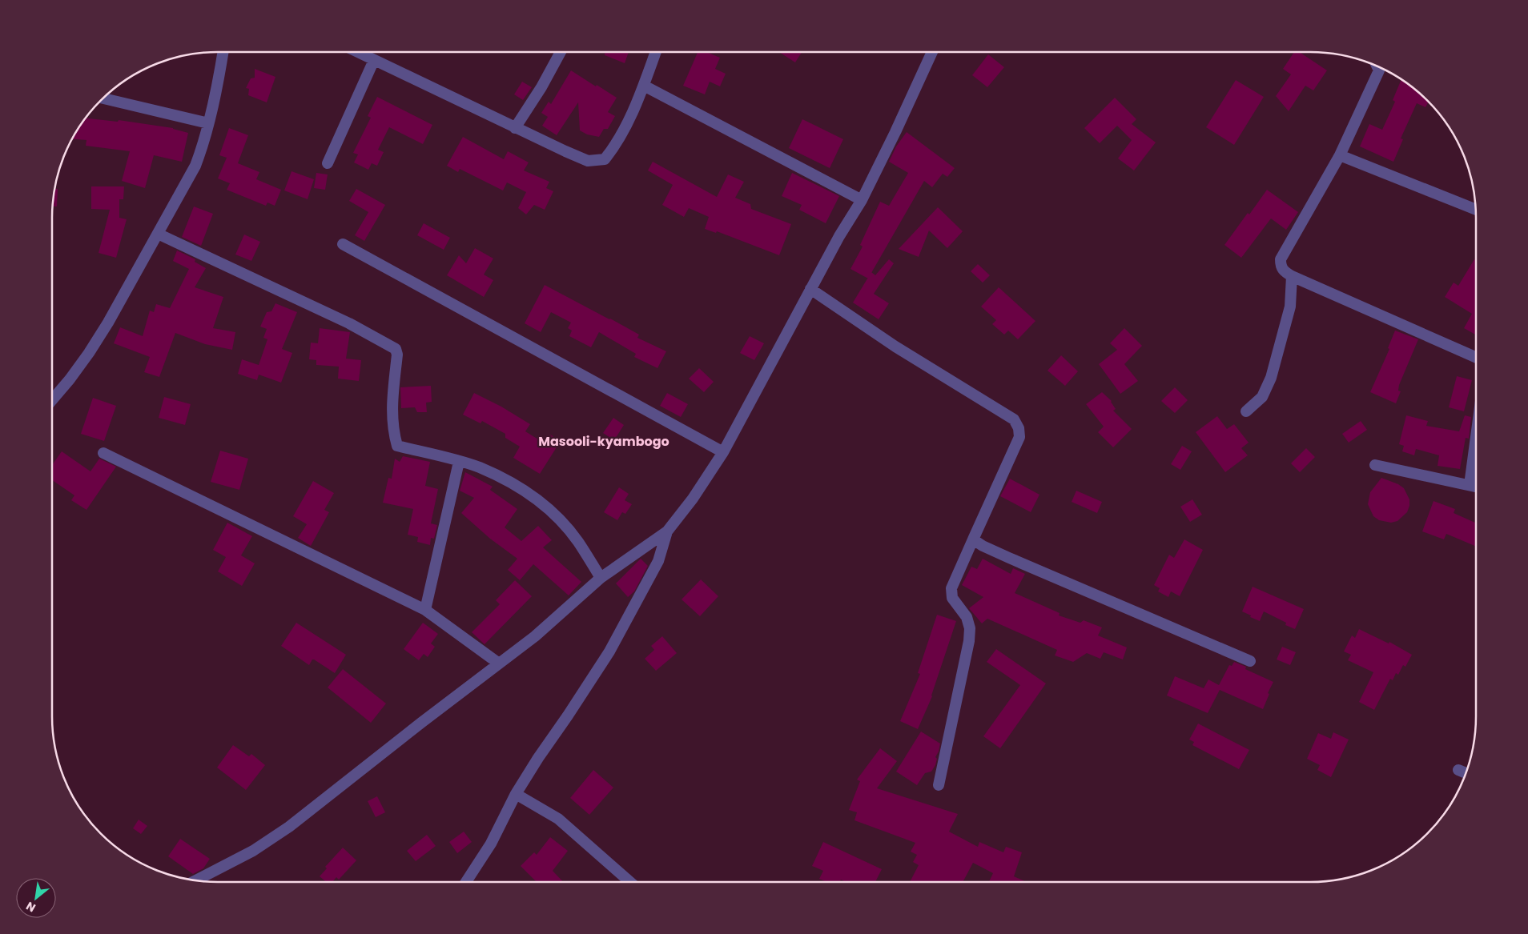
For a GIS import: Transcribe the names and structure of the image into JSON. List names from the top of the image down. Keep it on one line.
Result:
{"districts":["Masooli-kyambogo"],"north":"bottom left"}
